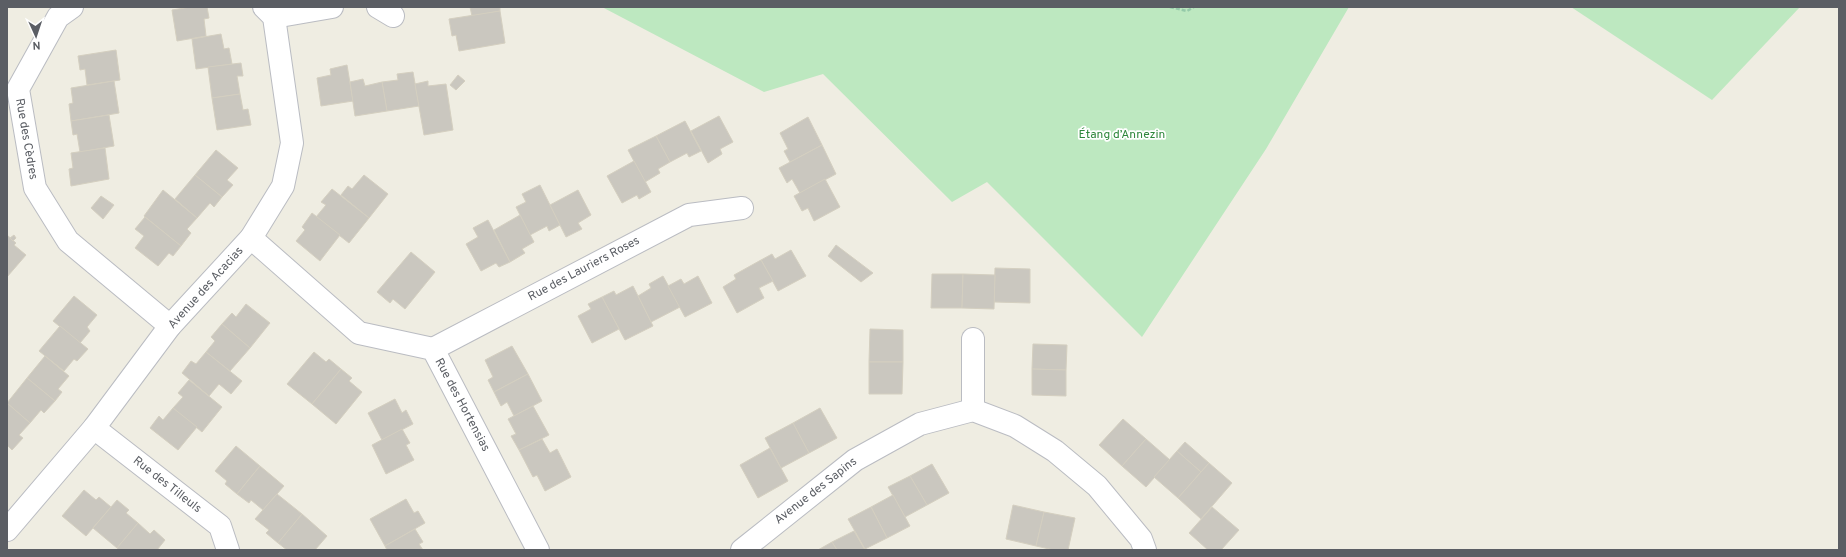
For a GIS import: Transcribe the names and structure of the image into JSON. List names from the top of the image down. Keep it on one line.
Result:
{"streets":{"street":["Rue des Cèdres","Rue des Lauriers Roses","Avenue des Acacias","Rue des Hortensias","Rue des Tilleuls","Avenue des Sapins"]},"crossings":[["Rue des Cèdres","Avenue des Acacias"],["Rue des Lauriers Roses","Rue des Hortensias"],["Avenue des Acacias","Rue des Hortensias"],["Avenue des Acacias","Rue des Tilleuls"]],"parks":["Étang d’Annezin"],"north":"bottom"}
